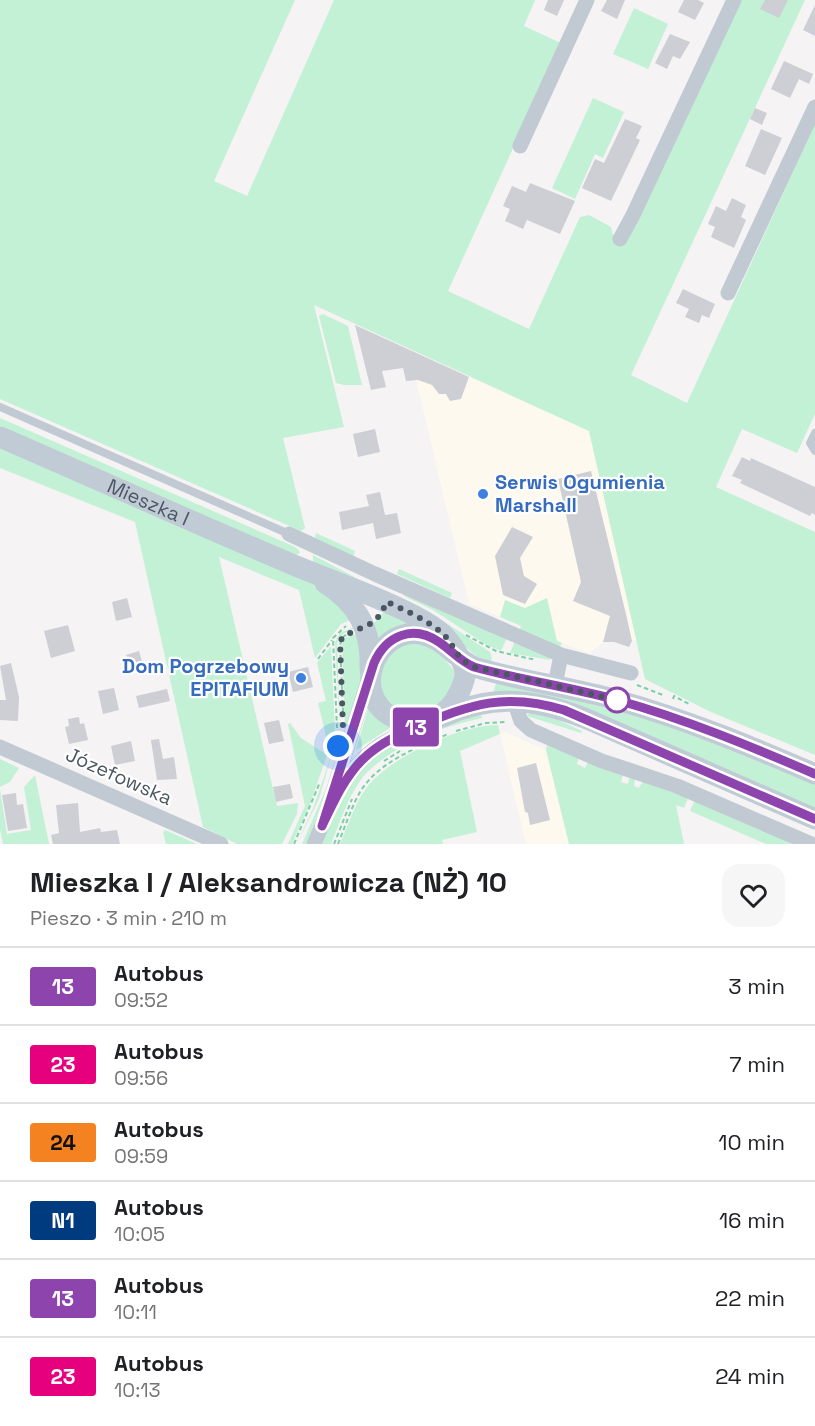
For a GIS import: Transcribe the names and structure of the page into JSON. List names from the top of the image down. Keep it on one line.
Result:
{"streets":{"street":["Mieszka I","Józefowska"]},"places":["Serwis Ogumienia Marshall","Dom Pogrzebowy EPITAFIUM"],"lines":["bus line 13"],"page":{"on_map":"13","heading":["Mieszka I / Aleksandrowicza (NŻ) 10","Pieszo · 3 min · 210 m"],"list":[{"mark":"13","name":"Autobus","note":"09:52","value":"3 min"},{"mark":"23","name":"Autobus","note":"09:56","value":"7 min"},{"mark":"24","name":"Autobus","note":"09:59","value":"10 min"},{"mark":"N1","name":"Autobus","note":"10:05","value":"16 min"},{"mark":"13","name":"Autobus","note":"10:11","value":"22 min"},{"mark":"23","name":"Autobus","note":"10:13","value":"24 min"}]}}
